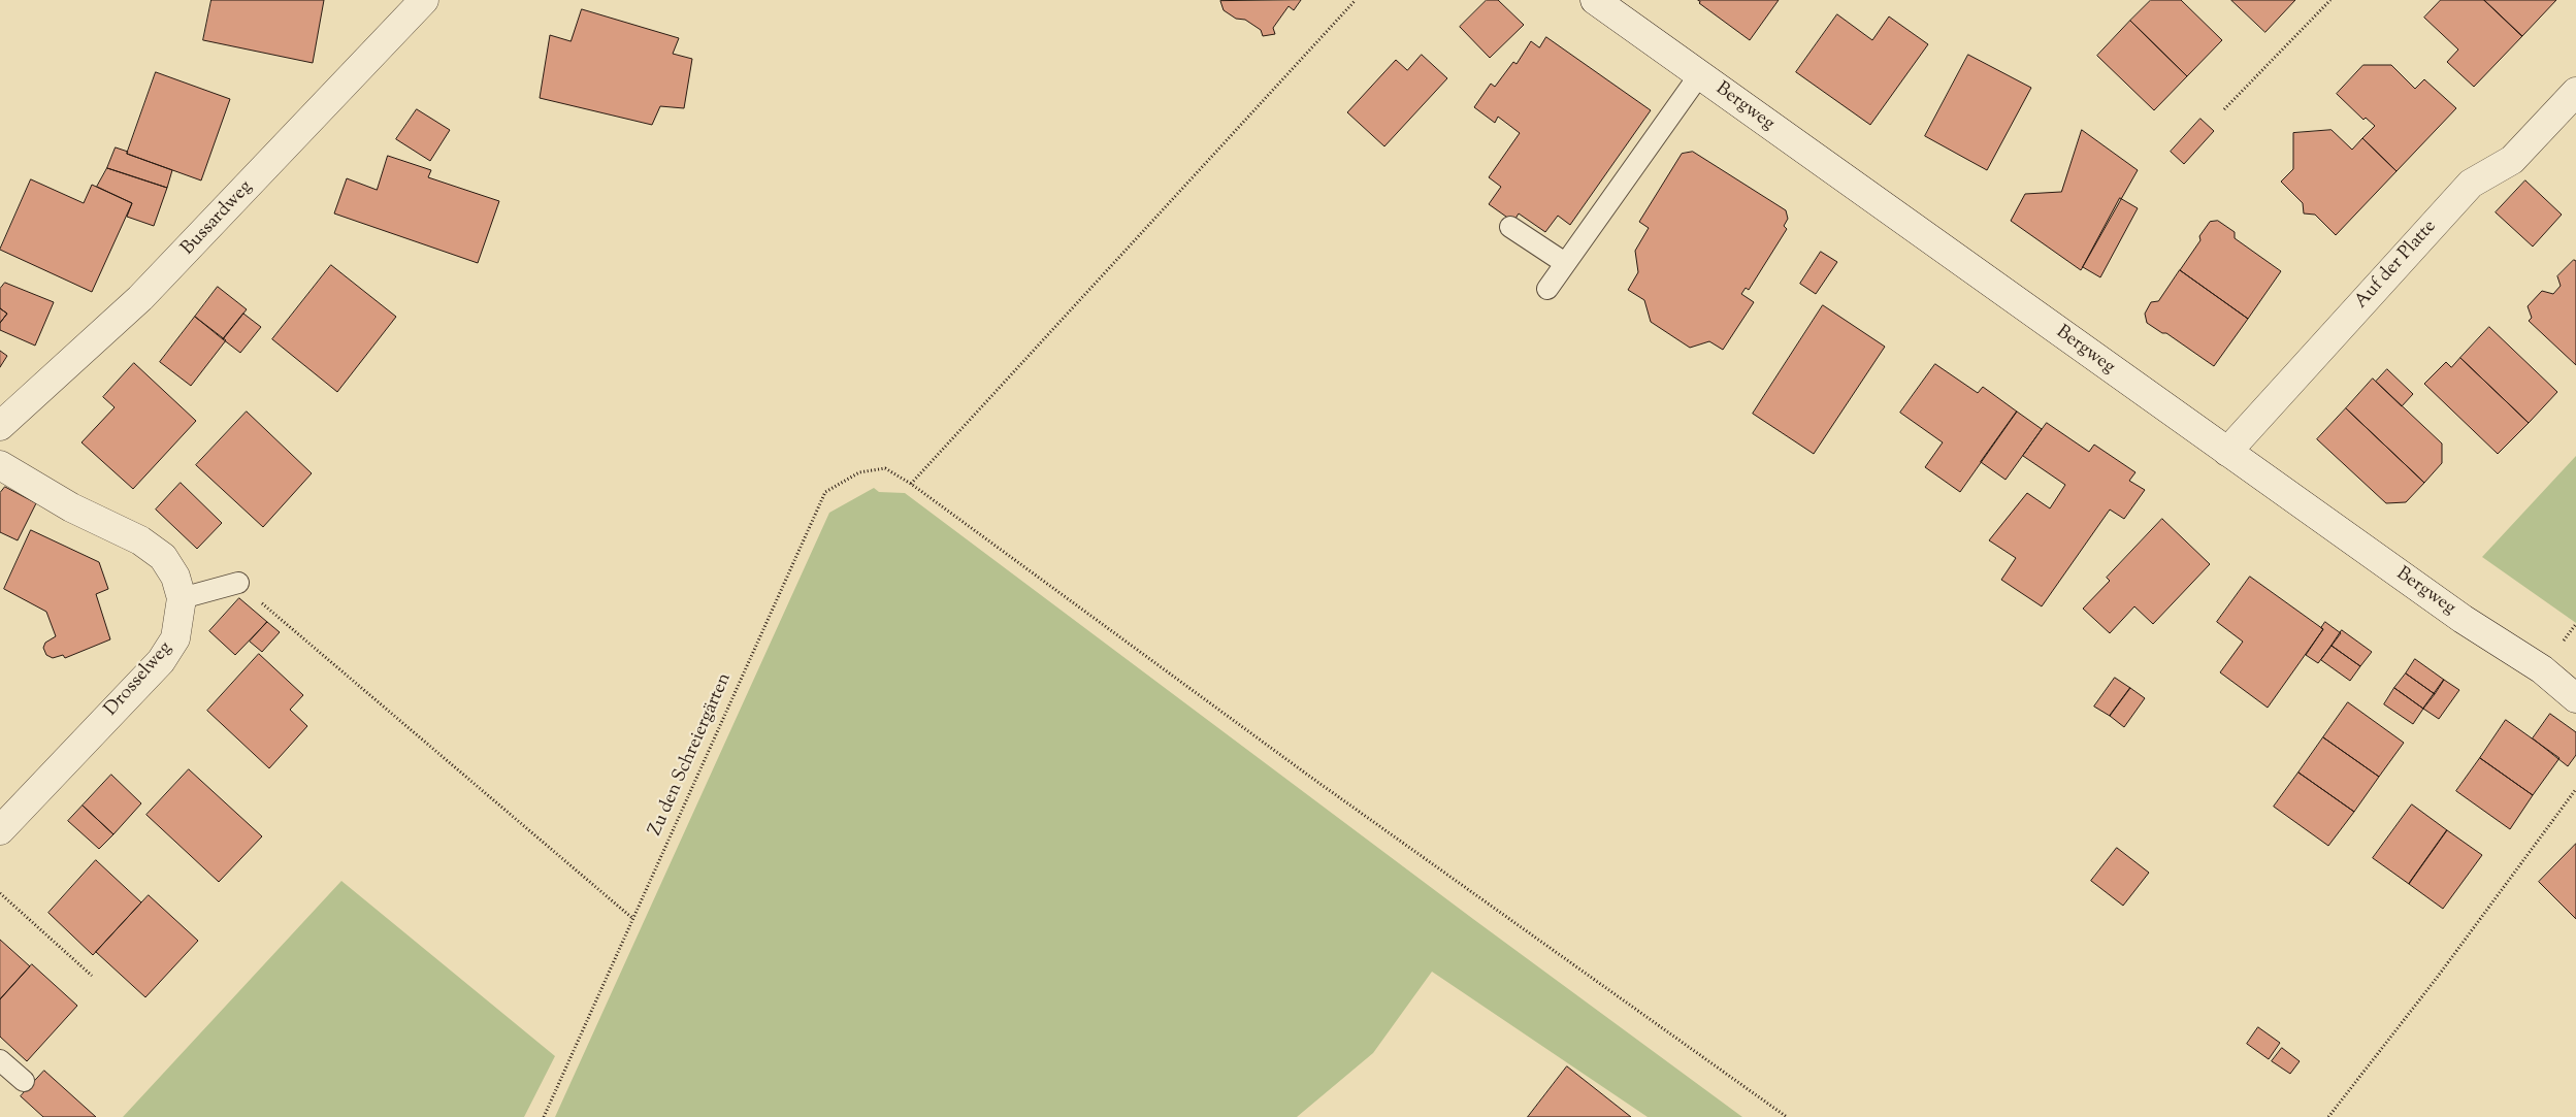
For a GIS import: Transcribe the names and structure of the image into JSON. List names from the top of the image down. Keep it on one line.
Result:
{"streets":{"street":["Bergweg","Bussardweg","Auf der Platte","Drosselweg"],"path":["Zu den Schreiergärten"]},"crossings":[["Bergweg","Auf der Platte"]]}
